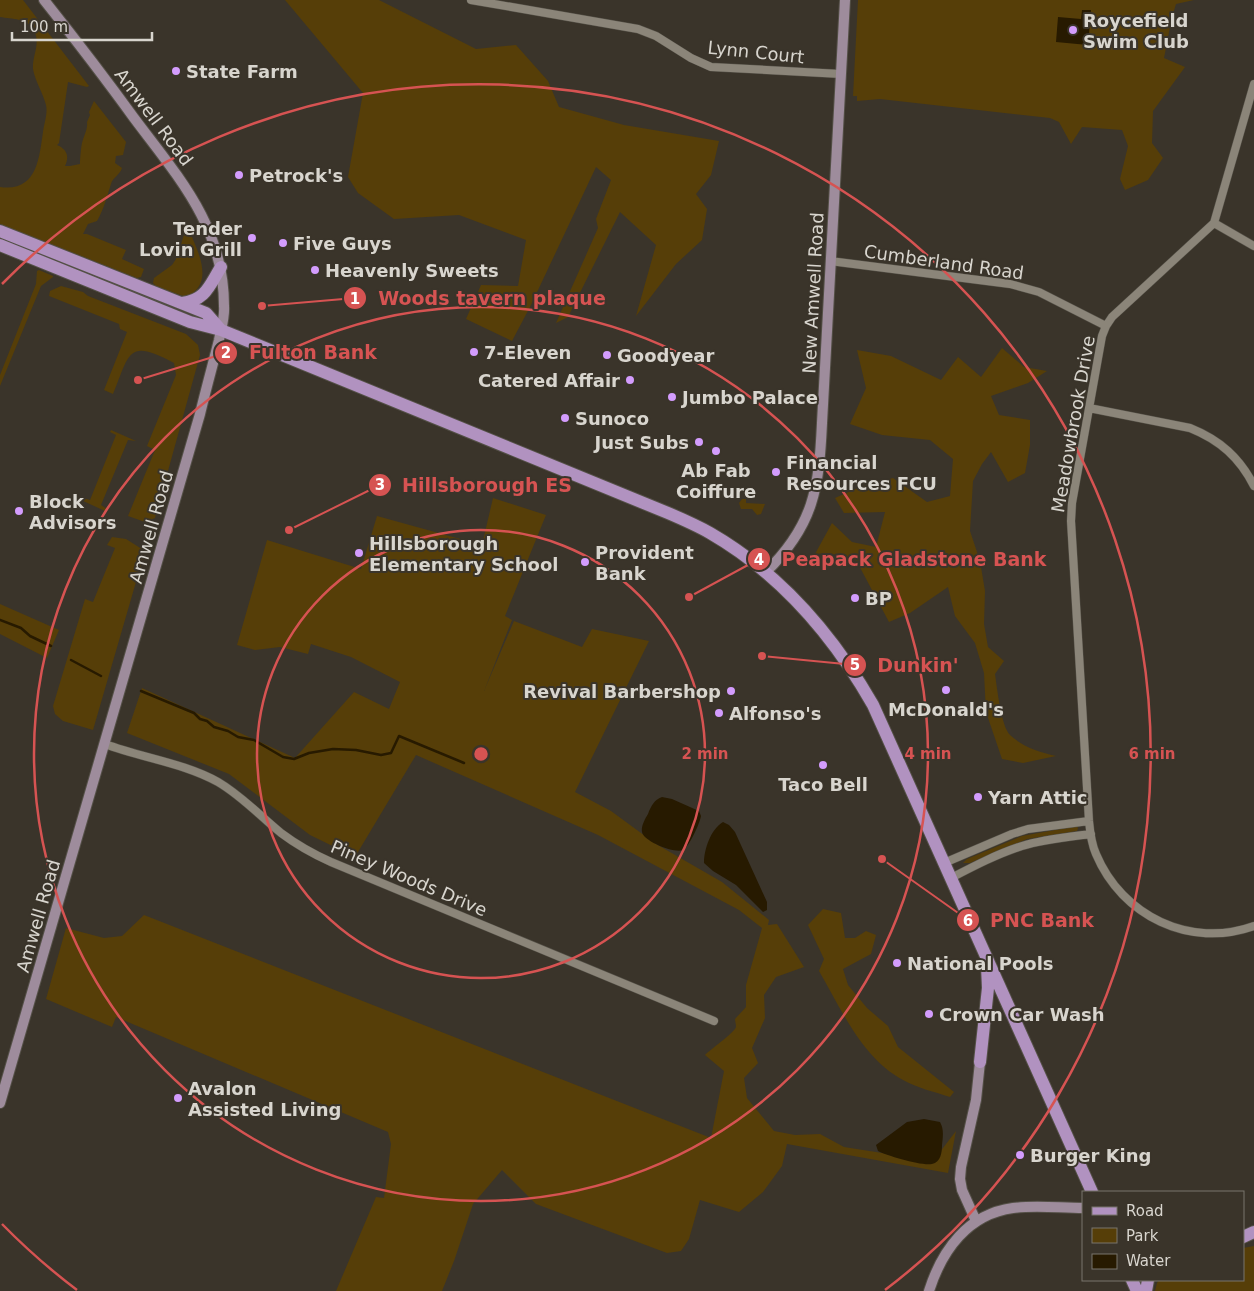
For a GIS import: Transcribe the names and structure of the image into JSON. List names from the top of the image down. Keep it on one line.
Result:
{"streets":{"main road":["Amwell Road","New Amwell Road"],"street":["Lynn Court","Cumberland Road","Meadowbrook Drive","Piney Woods Drive"]},"crossings":[["Lynn Court","New Amwell Road"],["Amwell Road","Piney Woods Drive"],["Cumberland Road","New Amwell Road"],["Cumberland Road","Meadowbrook Drive"]],"places":["Roycefield Swim Club","State Farm","Petrock's","Tender Lovin Grill","Five Guys","Heavenly Sweets","Woods tavern plaque","7-Eleven","Goodyear","Fulton Bank","Catered Affair","Jumbo Palace","Sunoco","Just Subs","Ab Fab Coiffure","Financial Resources FCU","Block Advisors","Hillsborough ES","Hillsborough Elementary School","Provident Bank","Peapack Gladstone Bank","BP","Dunkin'","McDonald's","Revival Barbershop","Alfonso's","Taco Bell","Yarn Attic","PNC Bank","National Pools","Crown Car Wash","Avalon Assisted Living","Burger King"],"legend":["Road","Park","Water"],"scale_bar":"100 m","rings":["2 min","4 min","6 min"]}
